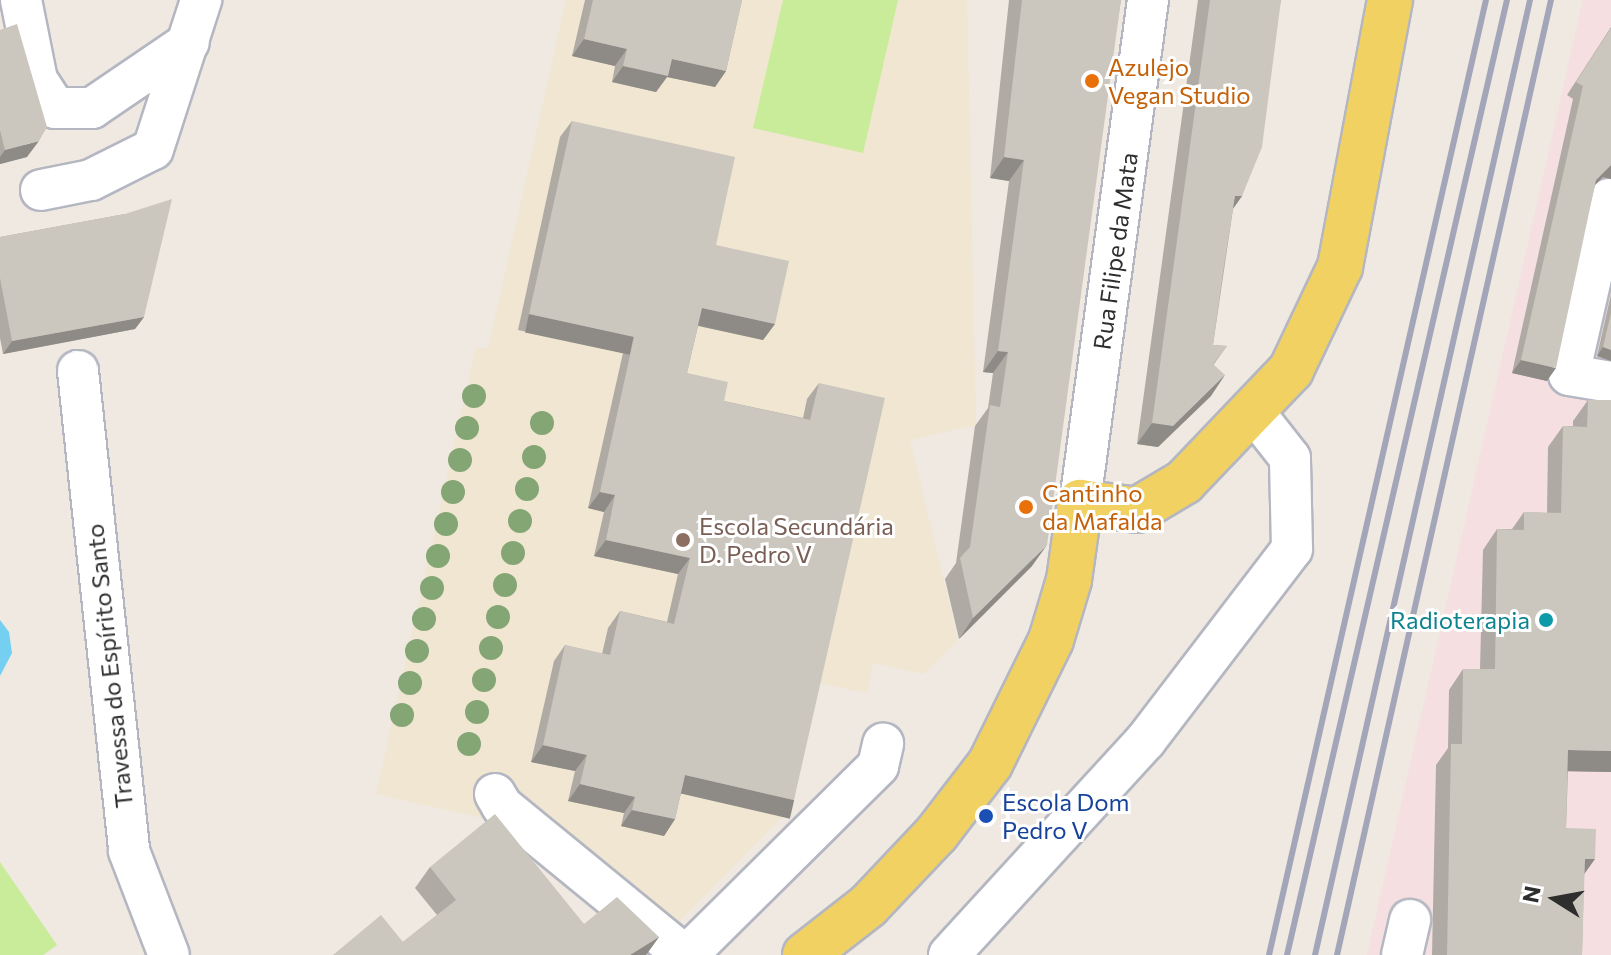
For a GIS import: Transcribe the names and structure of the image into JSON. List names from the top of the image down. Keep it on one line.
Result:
{"streets":{"street":["Rua Filipe da Mata","Travessa do Espírito Santo"]},"places":["Azulejo Vegan Studio","Cantinho da Mafalda","Escola Secundária D. Pedro V","Radioterapia","Escola Dom Pedro V"],"north":"left"}
